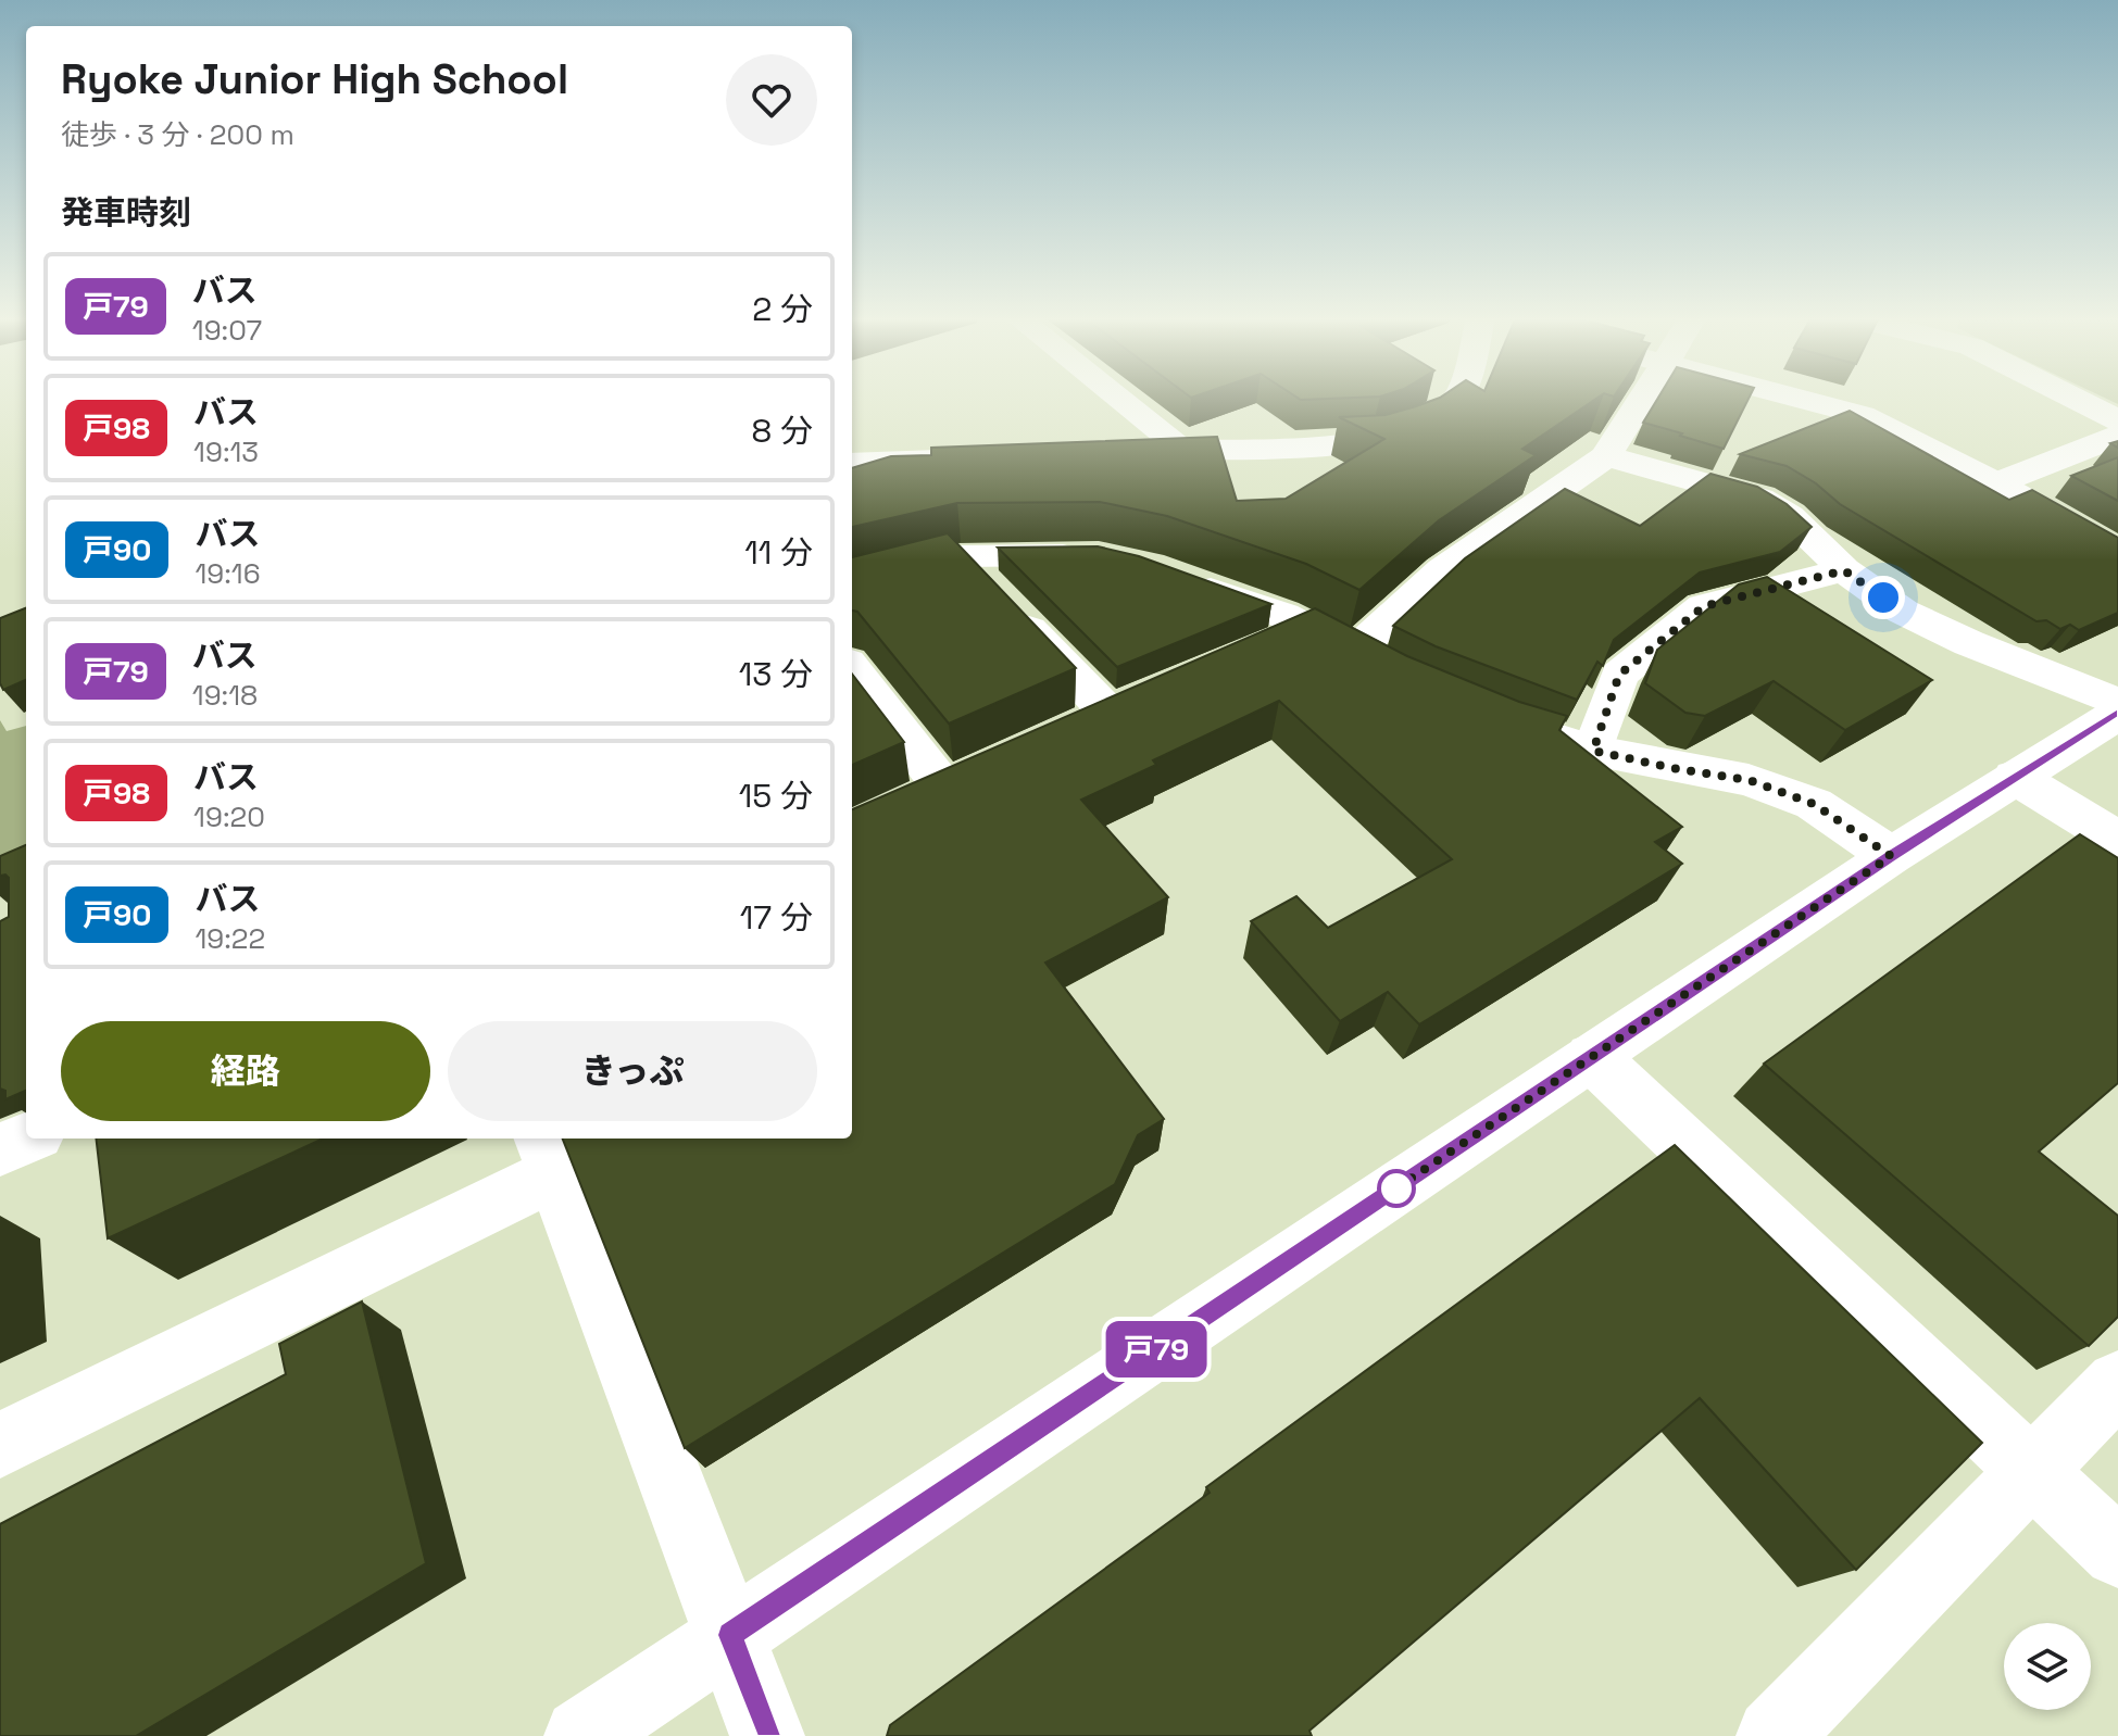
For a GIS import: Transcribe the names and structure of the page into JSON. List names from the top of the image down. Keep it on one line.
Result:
{"lines":["bus line 戸79"],"page":{"on_map":"戸79","heading":[["Ryoke Junior High School","徒歩 · 3 分 · 200 m"],"発車時刻"],"list":[{"mark":"戸79","name":"バス","note":"19:07","value":"2 分"},{"mark":"戸98","name":"バス","note":"19:13","value":"8 分"},{"mark":"戸90","name":"バス","note":"19:16","value":"11 分"},{"mark":"戸79","name":"バス","note":"19:18","value":"13 分"},{"mark":"戸98","name":"バス","note":"19:20","value":"15 分"},{"mark":"戸90","name":"バス","note":"19:22","value":"17 分"}],"buttons":["経路","きっぷ"]}}
